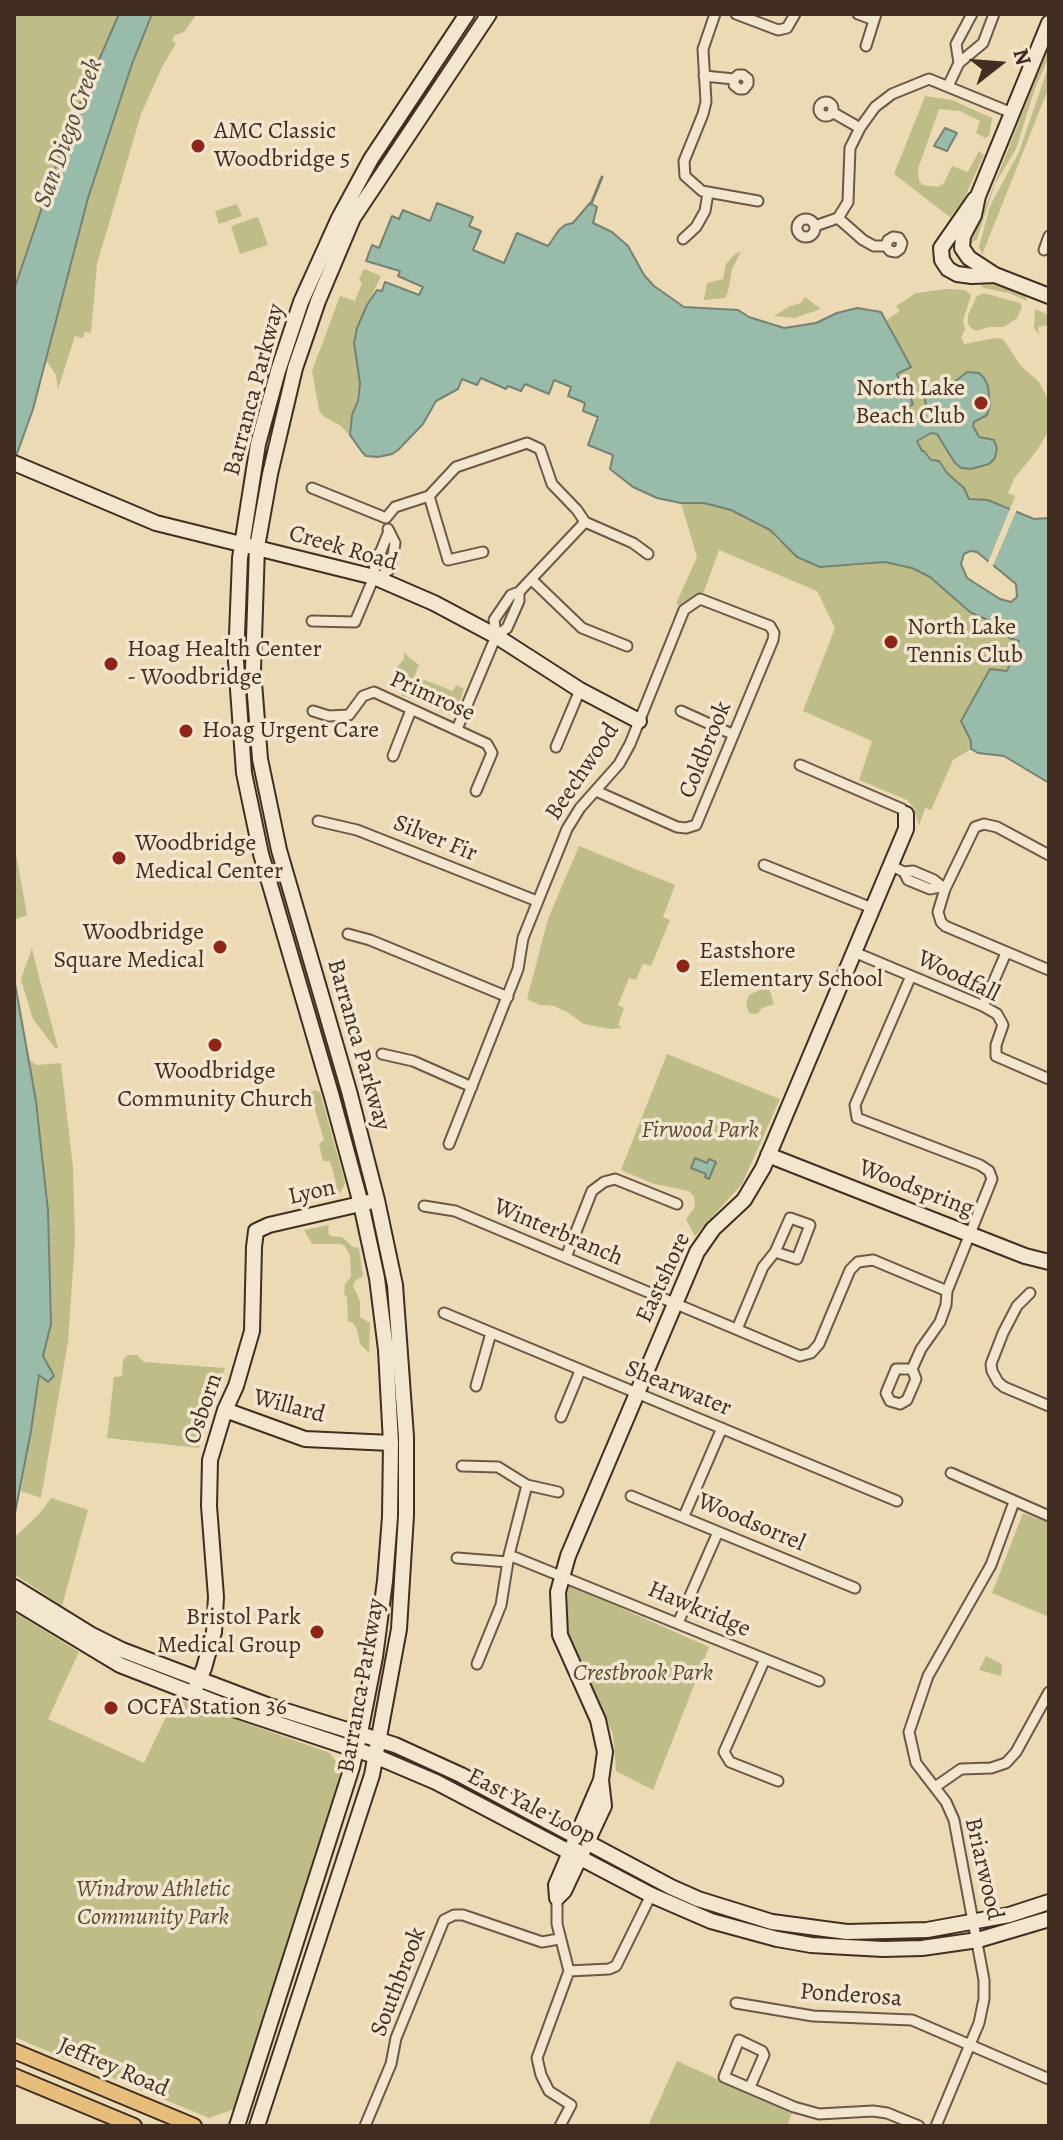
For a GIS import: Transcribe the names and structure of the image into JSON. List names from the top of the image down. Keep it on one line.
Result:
{"streets":{"main road":["Barranca Parkway","Creek Road","Woodspring","Lyon","Eastshore","Willard","Osborn","East Yale Loop","Jeffrey Road"],"street":["Primrose","Coldbrook","Beechwood","Silver Fir","Woodfall","Winterbranch","Shearwater","Woodsorrel","Hawkridge","Briarwood","Southbrook","Ponderosa"]},"crossings":[["Barranca Parkway","Creek Road"],["Barranca Parkway","Lyon"],["Barranca Parkway","Willard"],["Barranca Parkway","East Yale Loop"],["Creek Road","Beechwood"],["Coldbrook","Beechwood"],["Beechwood","Silver Fir"],["Woodfall","Eastshore"],["Woodspring","Eastshore"],["Lyon","Osborn"],["Winterbranch","Eastshore"],["Eastshore","Shearwater"],["Eastshore","Hawkridge"],["Eastshore","East Yale Loop"],["Eastshore","Southbrook"],["Willard","Osborn"],["Osborn","East Yale Loop"],["East Yale Loop","Briarwood"],["Briarwood","Ponderosa"]],"water":["San Diego Creek"],"parks":["Firwood Park","Crestbrook Park","Windrow Athletic Community Park"],"places":["AMC Classic Woodbridge 5","North Lake Beach Club","North Lake Tennis Club","Hoag Health Center - Woodbridge","Hoag Urgent Care","Woodbridge Medical Center","Woodbridge Square Medical","Eastshore Elementary School","Woodbridge Community Church","Bristol Park Medical Group","OCFA Station 36"],"north":"right"}
